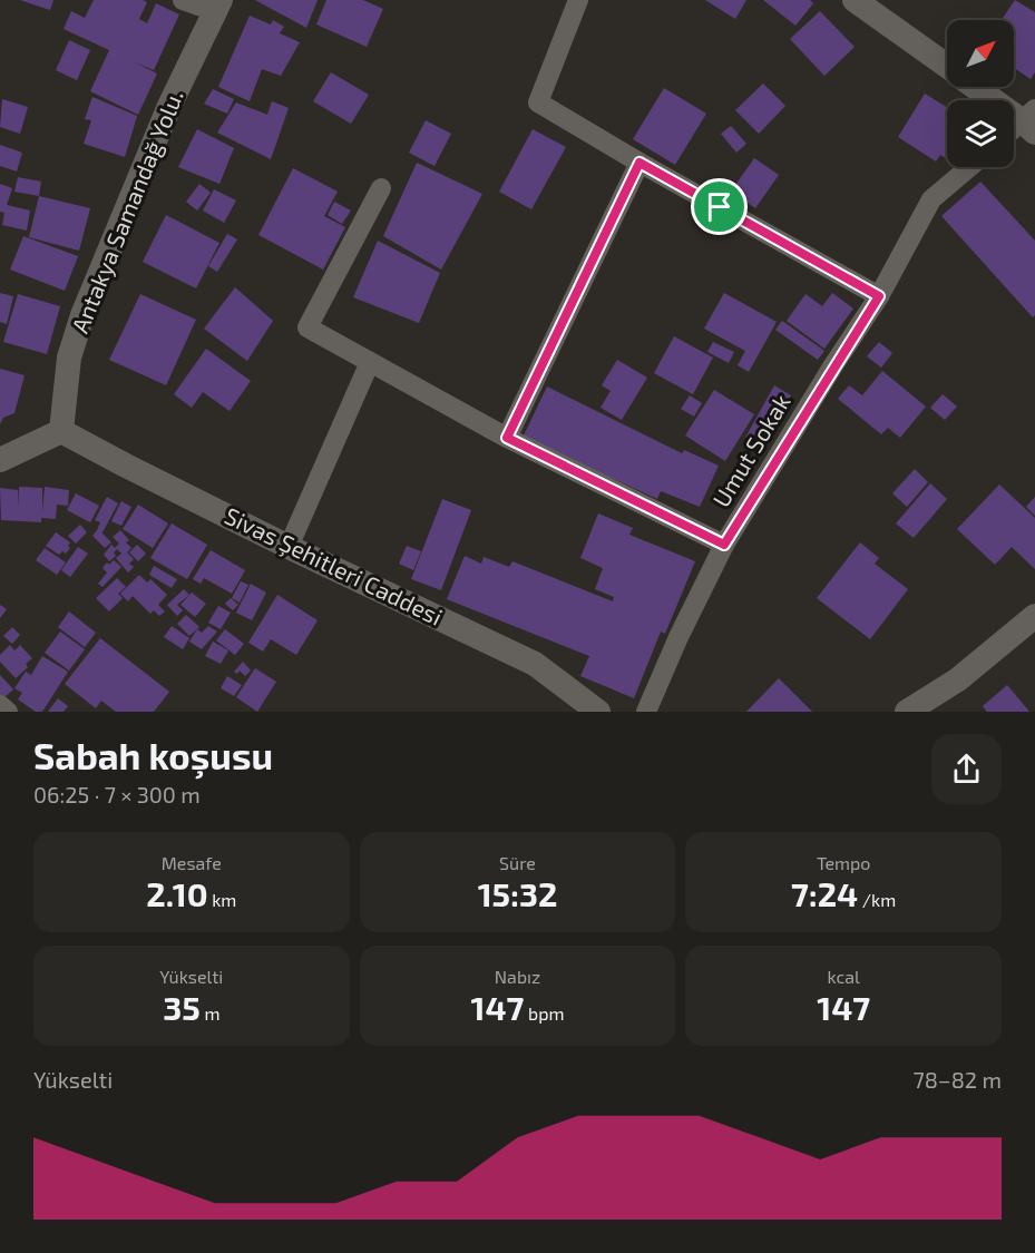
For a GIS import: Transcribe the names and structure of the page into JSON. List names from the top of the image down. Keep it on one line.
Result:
{"streets":{"street":["Antakya Samandağ Yolu.","Umut Sokak","Sivas Şehitleri Caddesi"]},"crossings":[["Antakya Samandağ Yolu.","Sivas Şehitleri Caddesi"]],"north":"top right","page":{"heading":["Sabah koşusu","06:25 · 7 × 300 m"],"stats":[["Mesafe","2.10 km"],["Süre","15:32"],["Tempo","7:24 /km"],["Yükselti","35 m"],["Nabız","147 bpm"],["kcal","147"]],"chart":["Yükselti","78–82 m"]}}
